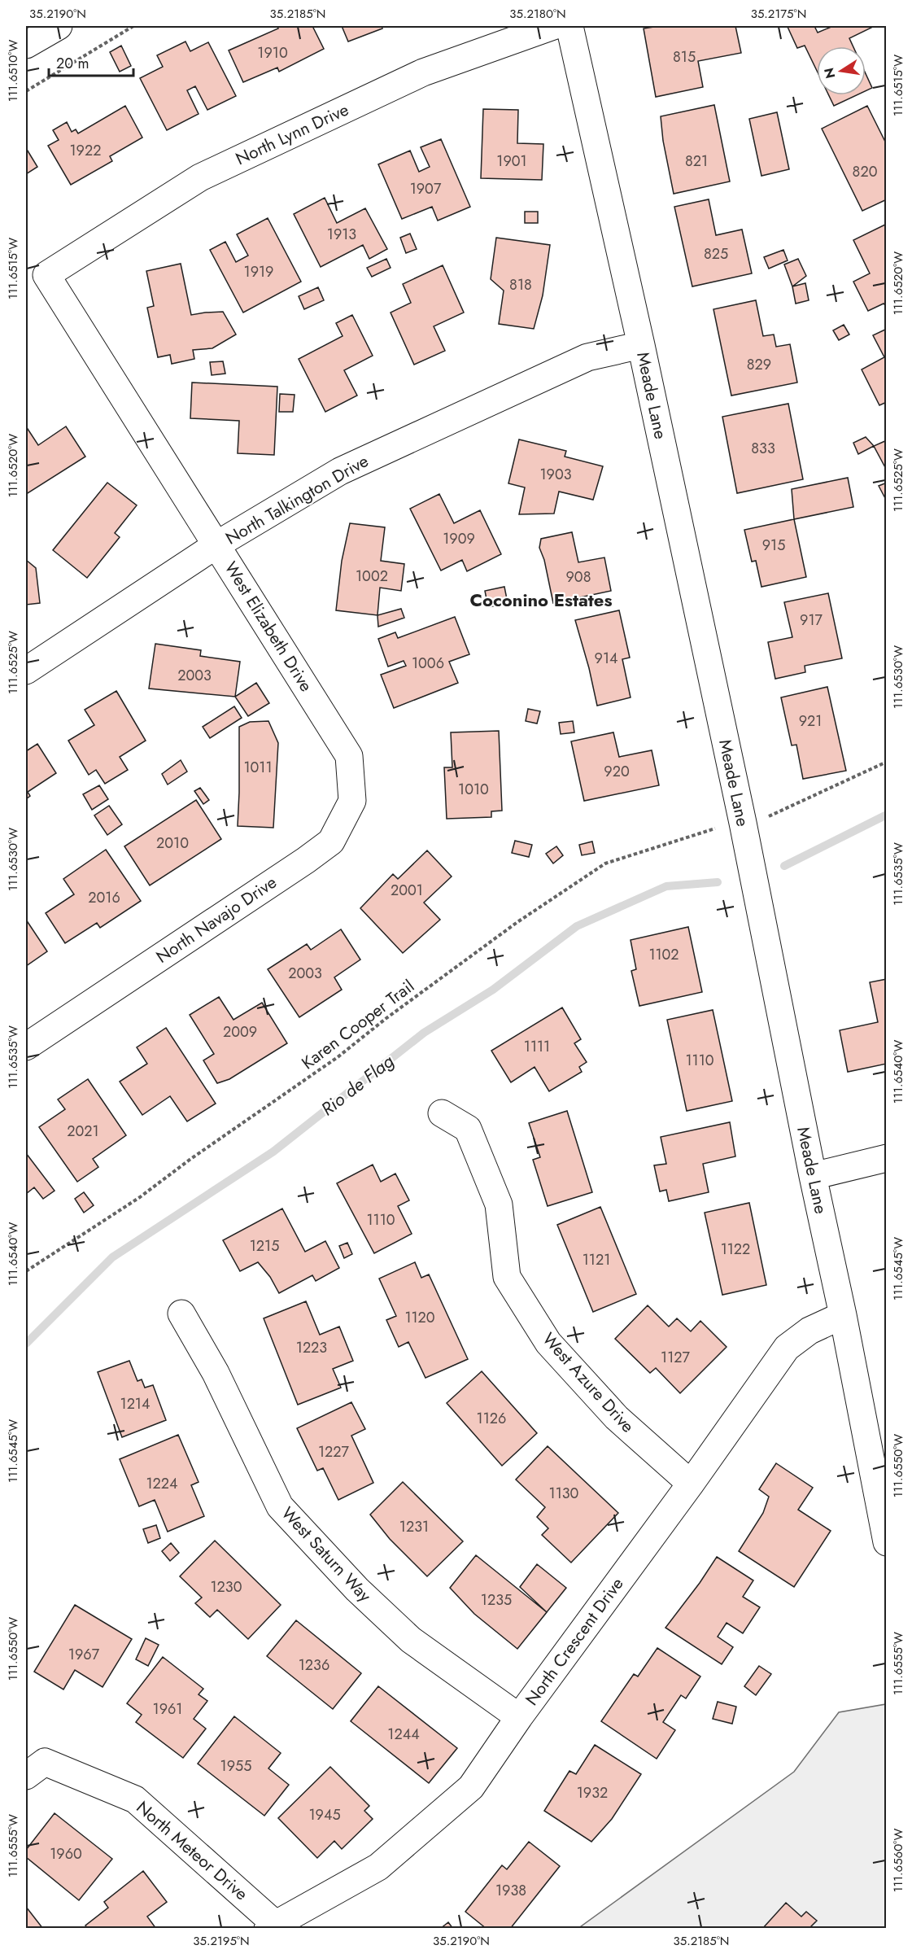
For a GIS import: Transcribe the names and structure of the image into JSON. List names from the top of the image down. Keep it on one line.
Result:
{"streets":{"street":["North Lynn Drive","Meade Lane","North Talkington Drive","West Elizabeth Drive","North Navajo Drive","West Azure Drive","West Saturn Way","North Crescent Drive","North Meteor Drive"],"path":["Karen Cooper Trail"]},"crossings":[["North Lynn Drive","West Elizabeth Drive"],["Meade Lane","North Talkington Drive"],["Meade Lane","North Crescent Drive"],["North Talkington Drive","West Elizabeth Drive"],["West Elizabeth Drive","North Navajo Drive"],["West Azure Drive","North Crescent Drive"],["West Saturn Way","North Crescent Drive"],["North Crescent Drive","North Meteor Drive"]],"districts":["Coconino Estates"],"water":["Rio de Flag"],"house_numbers":["1910","815","1922","1901","821","820","1907","1913","825","1919","818","829","833","1903","1909","915","1002","908","917","914","1006","2003","921","1011","920","1010","2010","2001","2016","1102","2003","2009","1111","1110","2021","1110","1215","1122","1121","1120","1223","1127","1214","1126","1227","1224","1130","1231","1230","1235","1967","1236","1961","1244","1955","1932","1945","1960","1938"],"scale_bar":"20 m","north":"left","coordinates":["35.2190°N","35.2185°N","35.2180°N","35.2175°N","111.6510°W","111.6515°W","111.6520°W","111.6525°W","111.6530°W","111.6535°W","111.6540°W","111.6545°W","111.6550°W","111.6555°W","111.6560°W","35.2195°N"]}
